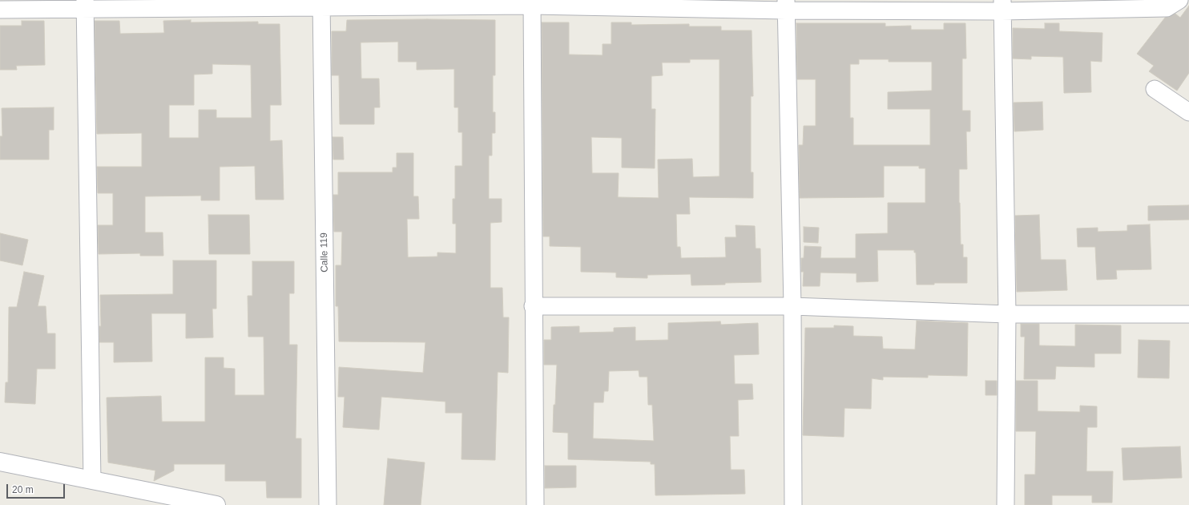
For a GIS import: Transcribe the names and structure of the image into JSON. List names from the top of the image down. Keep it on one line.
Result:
{"streets":{"street":["Calle 119"]},"scale_bar":"20 m"}
